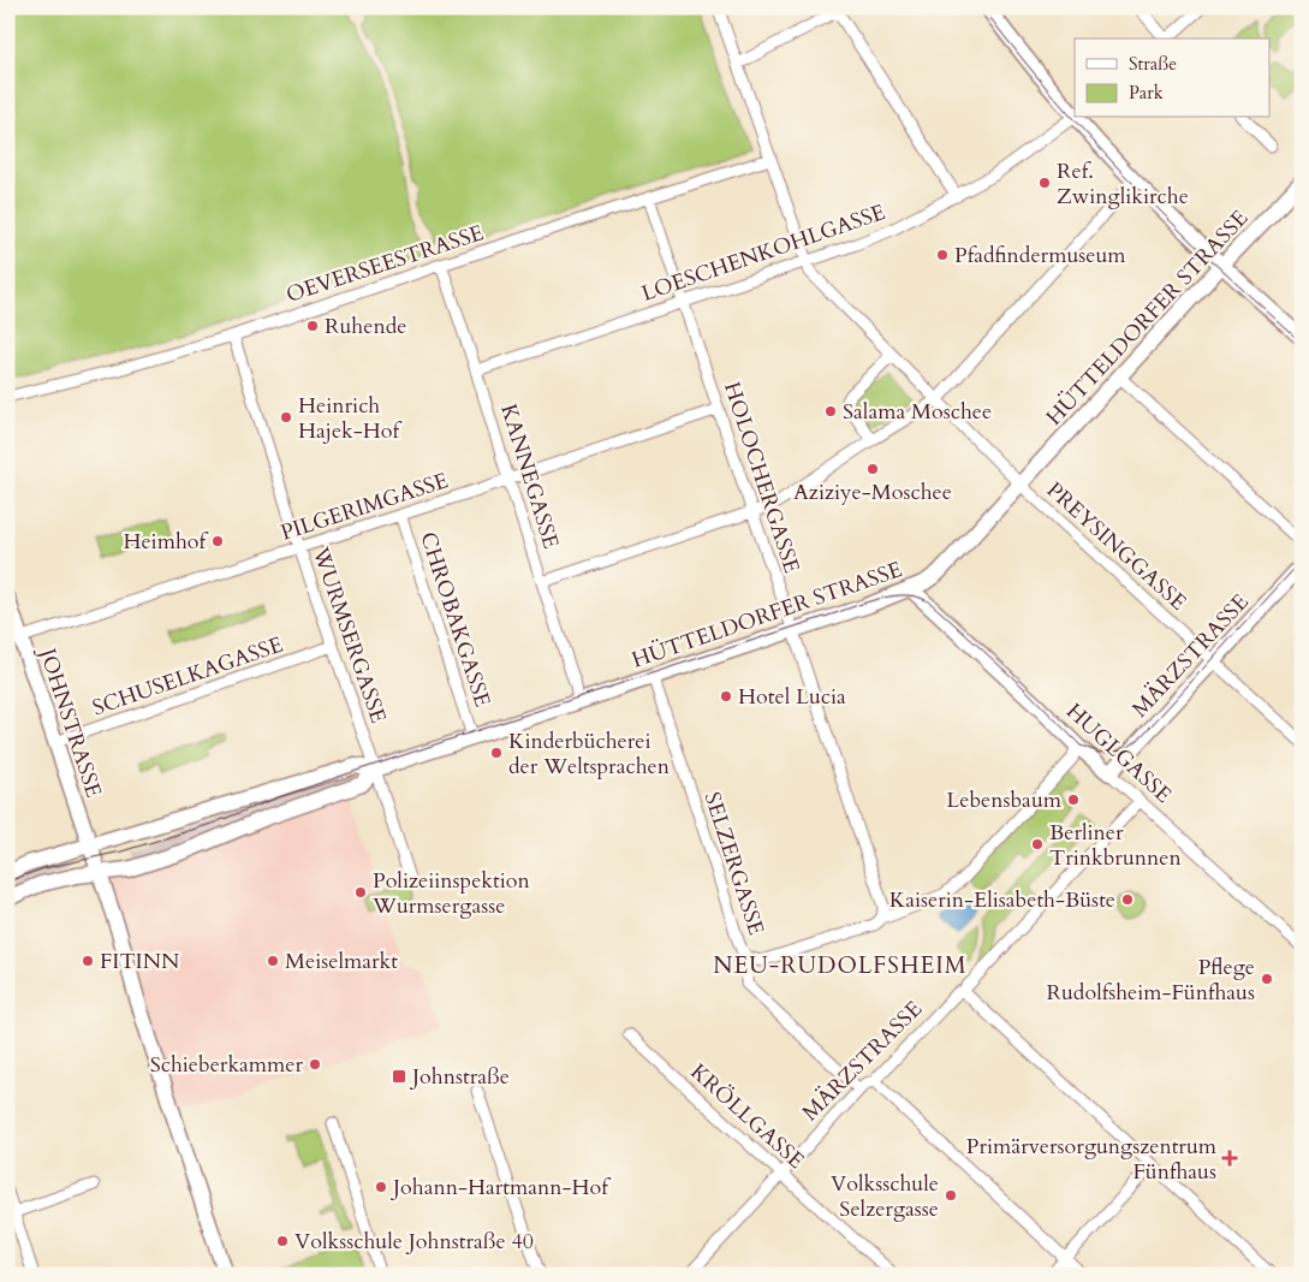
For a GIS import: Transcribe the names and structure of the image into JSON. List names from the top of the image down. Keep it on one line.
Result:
{"streets":{"main road":["HÜTTELDORFER STRASSE","MÄRZSTRASSE","JOHNSTRASSE","HUGLGASSE"],"street":["LOESCHENKOHLGASSE","OEVERSEESTRASSE","KANNEGASSE","HOLOCHERGASSE","PILGERIMGASSE","PREYSINGGASSE","CHROBAKGASSE","WURMSERGASSE","SCHUSELKAGASSE","SELZERGASSE","KRÖLLGASSE"]},"crossings":[["LOESCHENKOHLGASSE","KANNEGASSE"],["LOESCHENKOHLGASSE","HOLOCHERGASSE"],["OEVERSEESTRASSE","KANNEGASSE"],["OEVERSEESTRASSE","HOLOCHERGASSE"],["OEVERSEESTRASSE","WURMSERGASSE"],["HÜTTELDORFER STRASSE","KANNEGASSE"],["HÜTTELDORFER STRASSE","HOLOCHERGASSE"],["HÜTTELDORFER STRASSE","PREYSINGGASSE"],["HÜTTELDORFER STRASSE","CHROBAKGASSE"],["HÜTTELDORFER STRASSE","WURMSERGASSE"],["HÜTTELDORFER STRASSE","JOHNSTRASSE"],["HÜTTELDORFER STRASSE","HUGLGASSE"],["HÜTTELDORFER STRASSE","SELZERGASSE"],["KANNEGASSE","PILGERIMGASSE"],["HOLOCHERGASSE","PILGERIMGASSE"],["PILGERIMGASSE","CHROBAKGASSE"],["PILGERIMGASSE","WURMSERGASSE"],["PILGERIMGASSE","JOHNSTRASSE"],["PREYSINGGASSE","MÄRZSTRASSE"],["WURMSERGASSE","SCHUSELKAGASSE"],["MÄRZSTRASSE","HUGLGASSE"],["MÄRZSTRASSE","SELZERGASSE"],["MÄRZSTRASSE","KRÖLLGASSE"],["SCHUSELKAGASSE","JOHNSTRASSE"]],"districts":["NEU-RUDOLFSHEIM"],"places":{"other":["Ref. Zwinglikirche","Pfadfindermuseum","Ruhende","Salama Moschee","Heinrich Hajek-Hof","Aziziye-Moschee","Heimhof","Hotel Lucia","Kinderbücherei der Weltsprachen","Lebensbaum","Berliner Trinkbrunnen","Polizeiinspektion Wurmsergasse","Kaiserin-Elisabeth-Büste","FITINN","Meiselmarkt","Pflege Rudolfsheim-Fünfhaus","Schieberkammer","Johann-Hartmann-Hof","Volksschule Selzergasse","Volksschule Johnstraße 40"],"transit":["Johnstraße"],"health":["Primärversorgungszentrum Fünfhaus"]},"legend":["Straße","Park"]}
